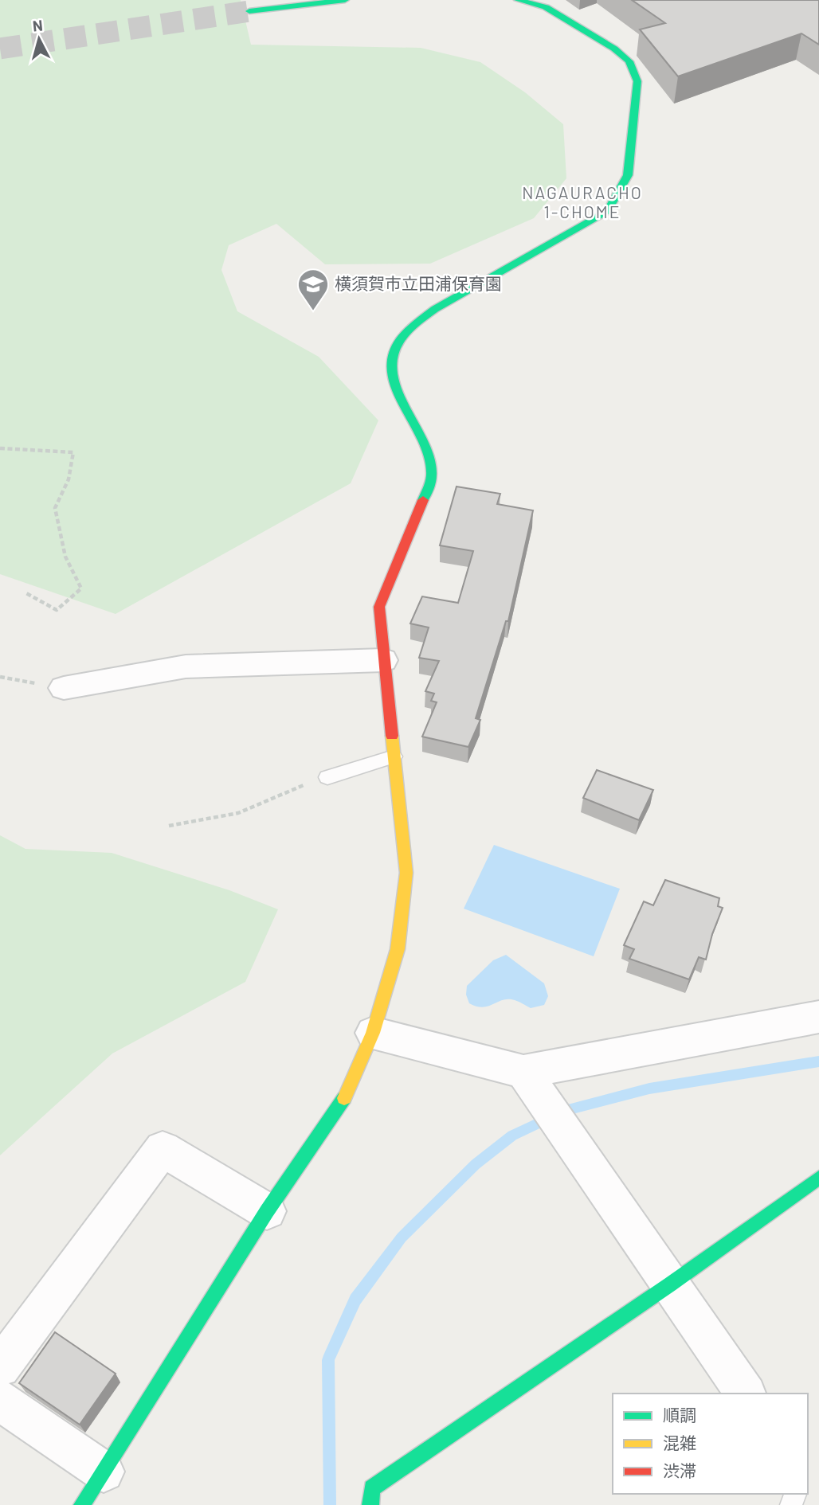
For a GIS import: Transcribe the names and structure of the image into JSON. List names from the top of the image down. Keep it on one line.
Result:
{"districts":["NAGAURACHO 1-CHOME"],"places":{"school or university":["横須賀市立田浦保育園"]},"legend":["順調","混雑","渋滞"],"north":"top"}
